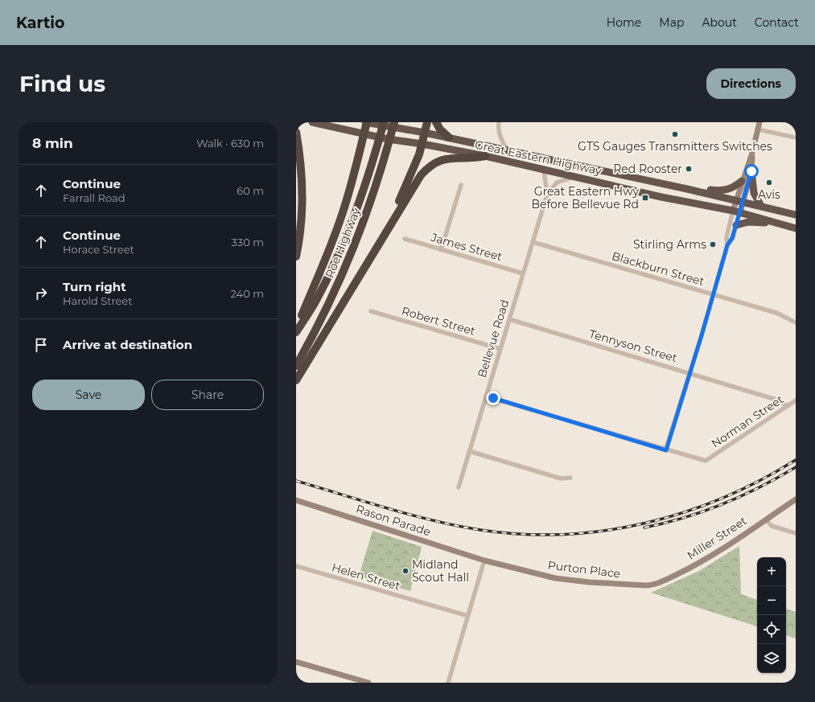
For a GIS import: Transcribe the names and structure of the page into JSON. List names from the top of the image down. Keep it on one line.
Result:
{"streets":{"highway":["Great Eastern Highway","Roe Highway"],"main road":["Rason Parade","Miller Street","Purton Place"],"street":["James Street","Blackburn Street","Robert Street","Bellevue Road","Tennyson Street","Norman Street","Helen Street"]},"crossings":[["Great Eastern Highway","Bellevue Road"],["James Street","Bellevue Road"],["Blackburn Street","Bellevue Road"],["Robert Street","Bellevue Road"],["Bellevue Road","Tennyson Street"],["Tennyson Street","Norman Street"],["Rason Parade","Purton Place"],["Miller Street","Purton Place"]],"places":{"other":["GTS Gauges Transmitters Switches","Red Rooster","Avis","Stirling Arms","Midland Scout Hall"],"transit":["Great Eastern Hwy Before Bellevue Rd"]},"page":{"header":"Kartio","nav":["Home","Map","About","Contact"],"buttons":["Directions",["Save","Share"]],"title":"Find us","heading":["8 min","Walk · 630 m"],"list":[["Continue","Farrall Road","60 m"],["Continue","Horace Street","330 m"],["Turn right","Harold Street","240 m"],"Arrive at destination"],"map_buttons":["+","−"]}}
